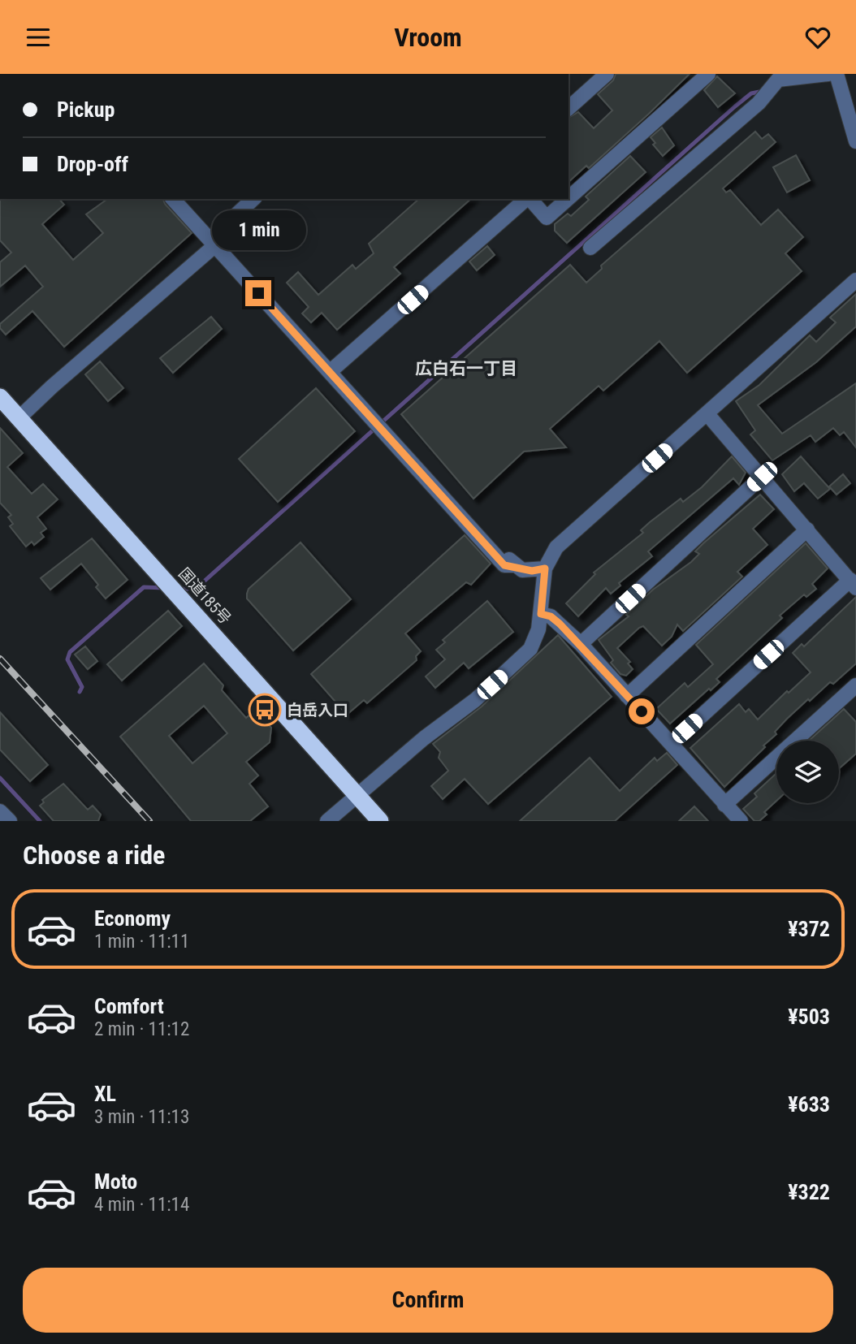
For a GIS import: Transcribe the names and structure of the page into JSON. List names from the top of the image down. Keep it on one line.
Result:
{"streets":{"highway":["国道185号"]},"districts":["広白石一丁目"],"places":{"bus stop":["白岳入口"]},"page":{"header":"Vroom","banner":["Pickup","Drop-off"],"bubble":"1 min","heading":"Choose a ride","list":[{"name":"Economy","note":"1 min · 11:11","value":"¥372"},{"name":"Comfort","note":"2 min · 11:12","value":"¥503"},{"name":"XL","note":"3 min · 11:13","value":"¥633"},{"name":"Moto","note":"4 min · 11:14","value":"¥322"}],"buttons":"Confirm"}}
